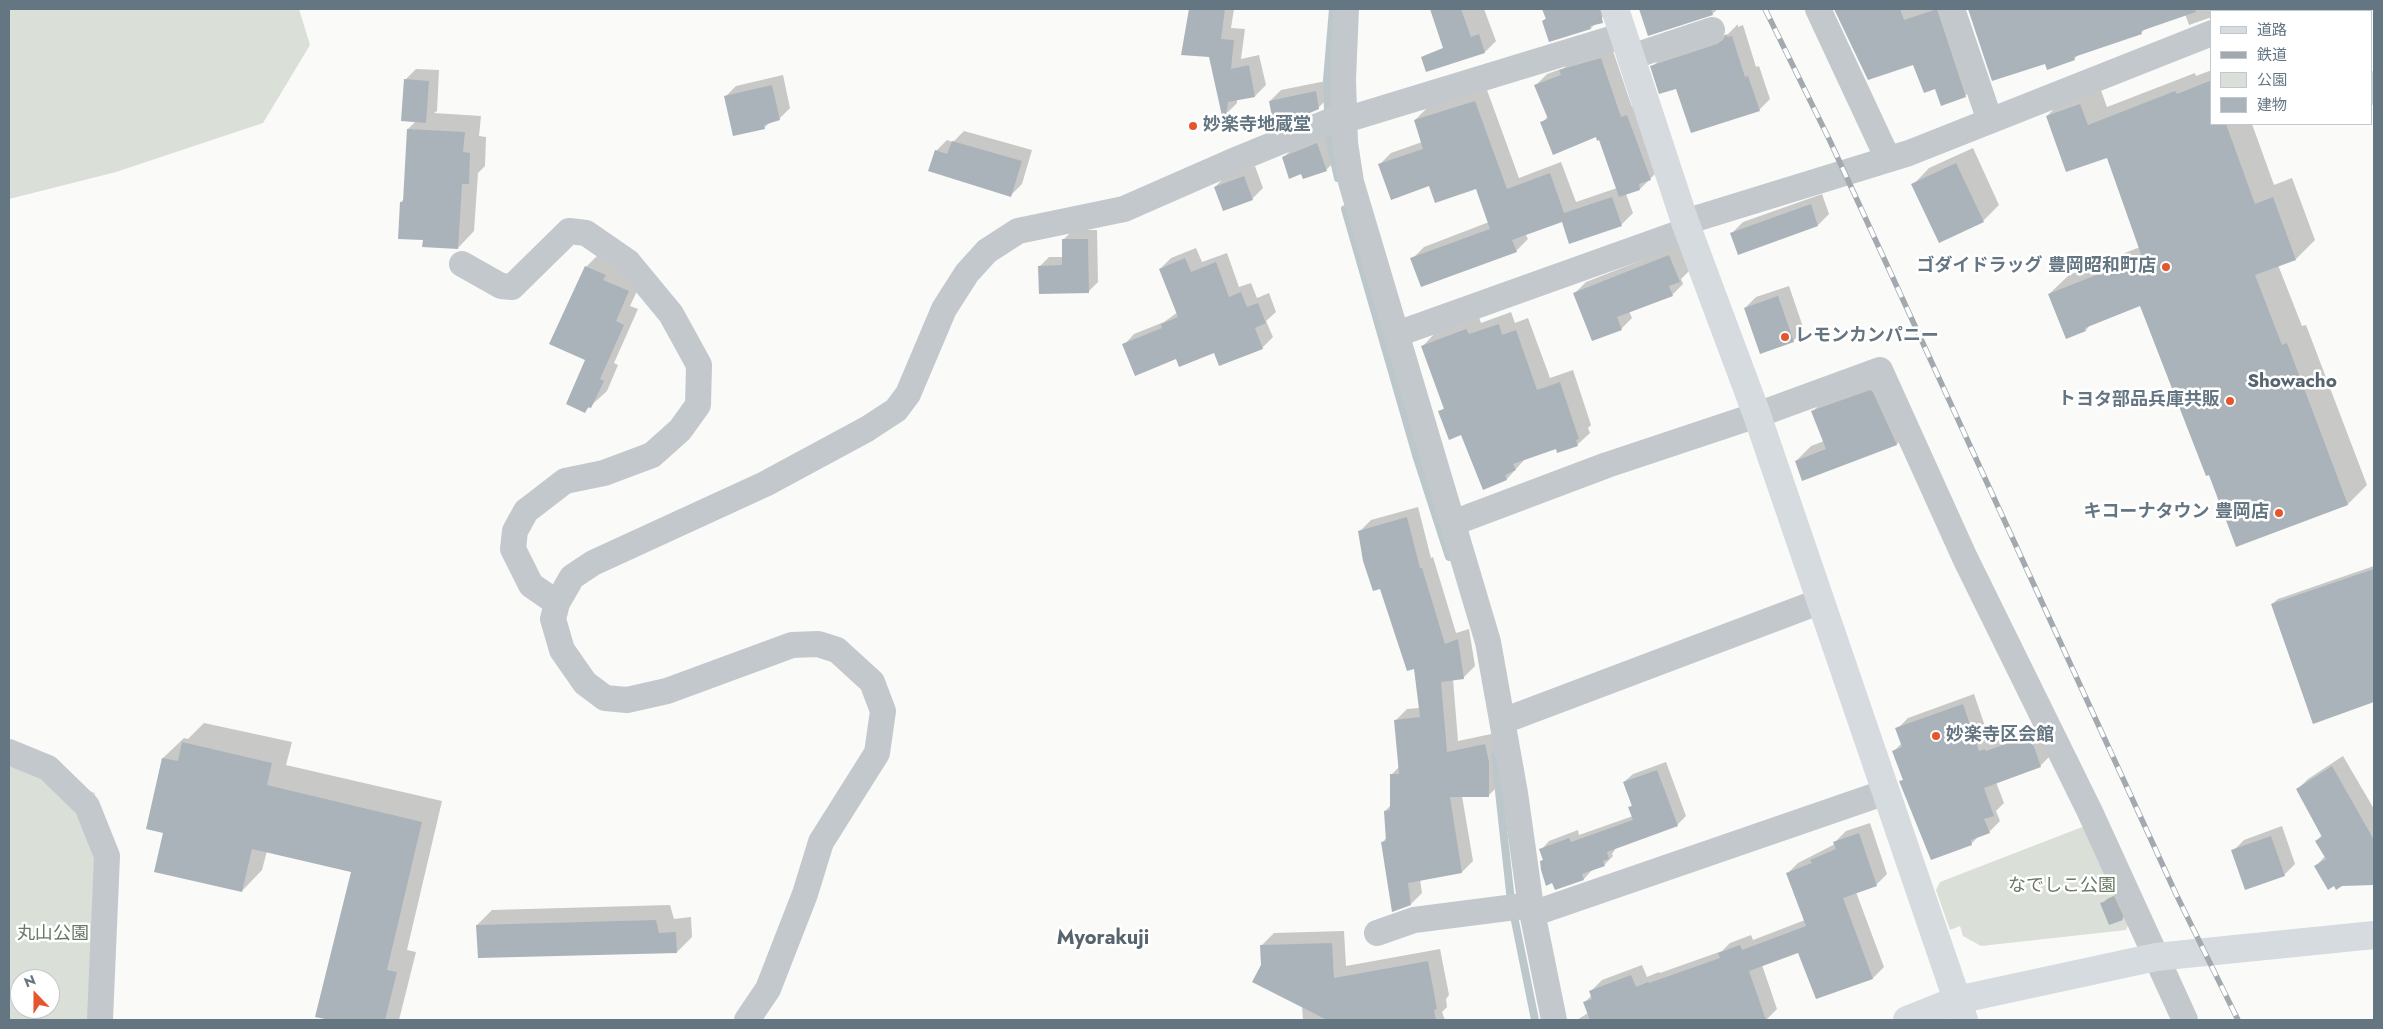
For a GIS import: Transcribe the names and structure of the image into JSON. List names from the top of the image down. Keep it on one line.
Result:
{"districts":["Showacho","Myorakuji"],"parks":["なでしこ公園","丸山公園"],"places":["妙楽寺地蔵堂","ゴダイドラッグ 豊岡昭和町店","レモンカンパニー","トヨタ部品兵庫共販","キコーナタウン 豊岡店","妙楽寺区会館"],"legend":["道路","鉄道","公園","建物"],"north":"top"}
